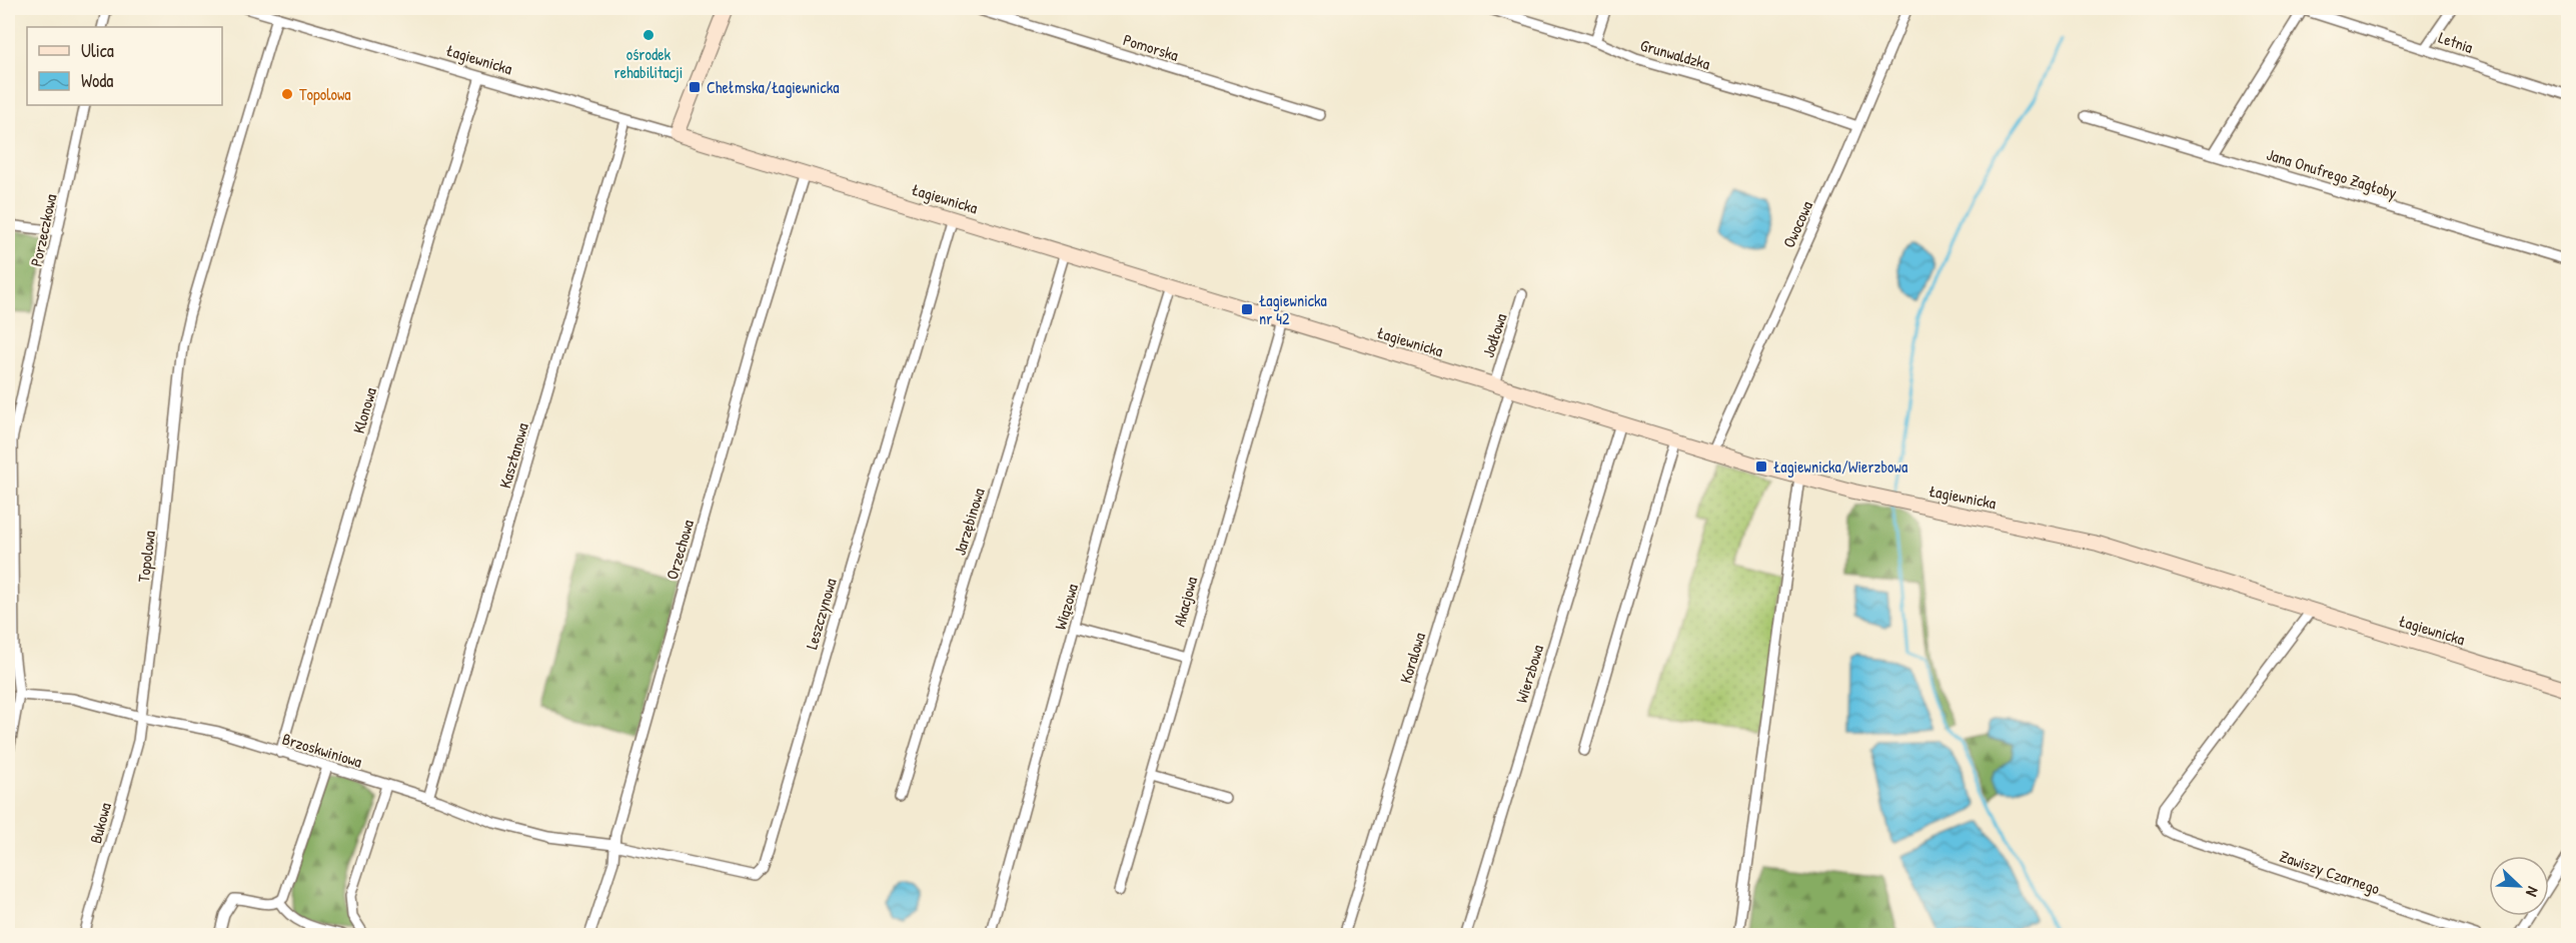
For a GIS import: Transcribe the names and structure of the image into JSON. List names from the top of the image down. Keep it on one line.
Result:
{"streets":{"street":["Letnia","Pomorska","Grunwaldzka","Łagiewnicka","Jana Onufrego Zagłoby","Owocowa","Porzeczkowa","Jodłowa","Klonowa","Kasztanowa","Jarzębinowa","Orzechowa","Topolowa","Akacjowa","Wiązowa","Leszczynowa","Koralowa","Wierzbowa","Brzoskwiniowa","Bukowa","Zawiszy Czarnego"]},"crossings":[["Grunwaldzka","Owocowa"],["Łagiewnicka","Owocowa"],["Łagiewnicka","Jodłowa"],["Łagiewnicka","Klonowa"],["Łagiewnicka","Kasztanowa"],["Łagiewnicka","Jarzębinowa"],["Łagiewnicka","Orzechowa"],["Łagiewnicka","Topolowa"],["Łagiewnicka","Akacjowa"],["Łagiewnicka","Wiązowa"],["Łagiewnicka","Leszczynowa"],["Łagiewnicka","Koralowa"],["Łagiewnicka","Wierzbowa"],["Łagiewnicka","Zawiszy Czarnego"],["Porzeczkowa","Brzoskwiniowa"],["Klonowa","Brzoskwiniowa"],["Kasztanowa","Brzoskwiniowa"],["Orzechowa","Leszczynowa"],["Orzechowa","Brzoskwiniowa"],["Topolowa","Brzoskwiniowa"],["Topolowa","Bukowa"],["Leszczynowa","Brzoskwiniowa"],["Brzoskwiniowa","Bukowa"]],"places":{"other":["ośrodek rehabilitacji","Topolowa"],"transit":["Chełmska/Łagiewnicka","Łagiewnicka nr 42","Łagiewnicka/Wierzbowa"]},"legend":["Ulica","Woda"],"north":"bottom right"}
